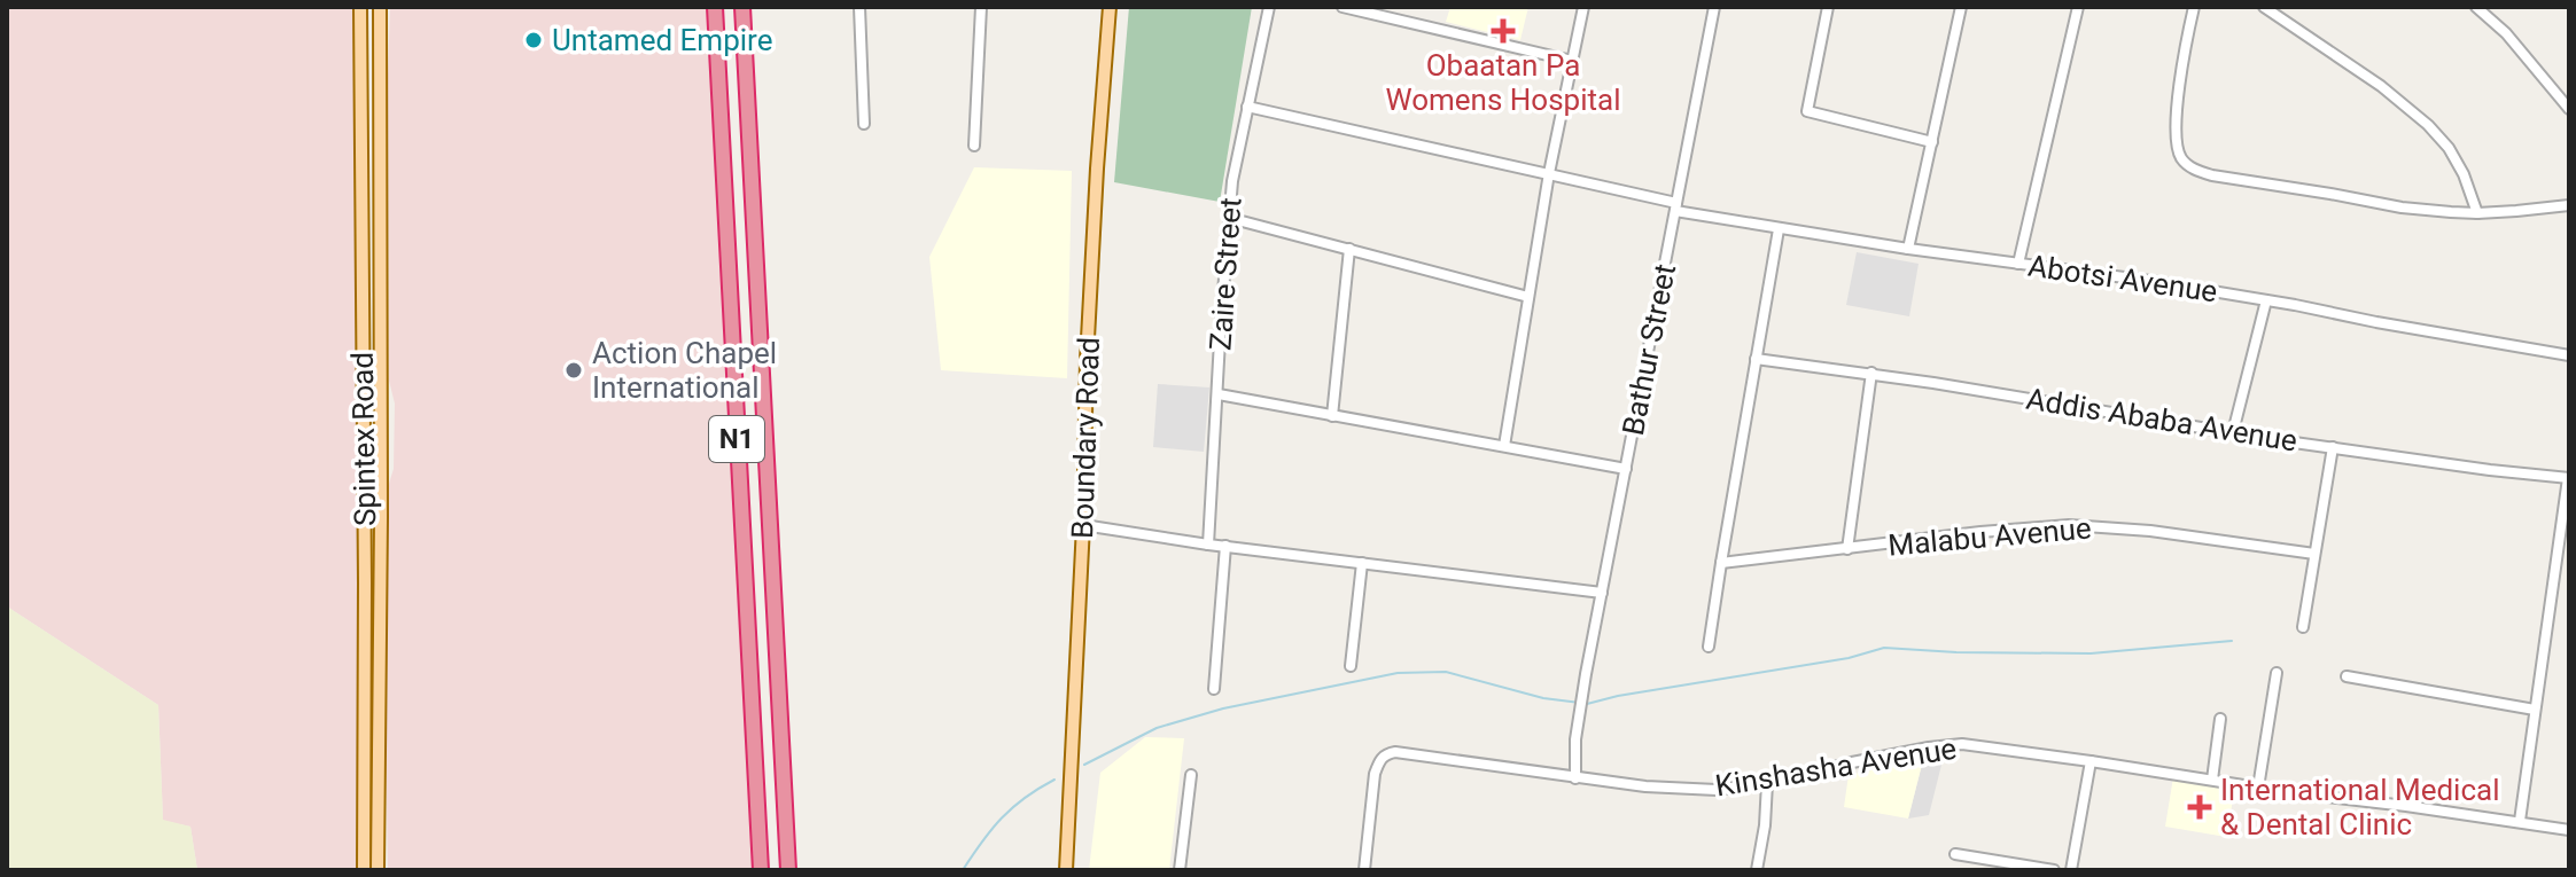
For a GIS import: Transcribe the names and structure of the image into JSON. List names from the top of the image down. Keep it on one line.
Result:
{"streets":{"highway":["N1"],"main road":["Boundary Road","Spintex Road"],"street":["Zaire Street","Abotsi Avenue","Bathur Street","Addis Ababa Avenue","Malabu Avenue","Kinshasha Avenue"]},"crossings":[["Zaire Street","Abotsi Avenue"],["Abotsi Avenue","Bathur Street"],["Bathur Street","Kinshasha Avenue"]],"places":{"health":["Obaatan Pa Womens Hospital","International Medical & Dental Clinic"],"other":["Untamed Empire","Action Chapel International"]}}
